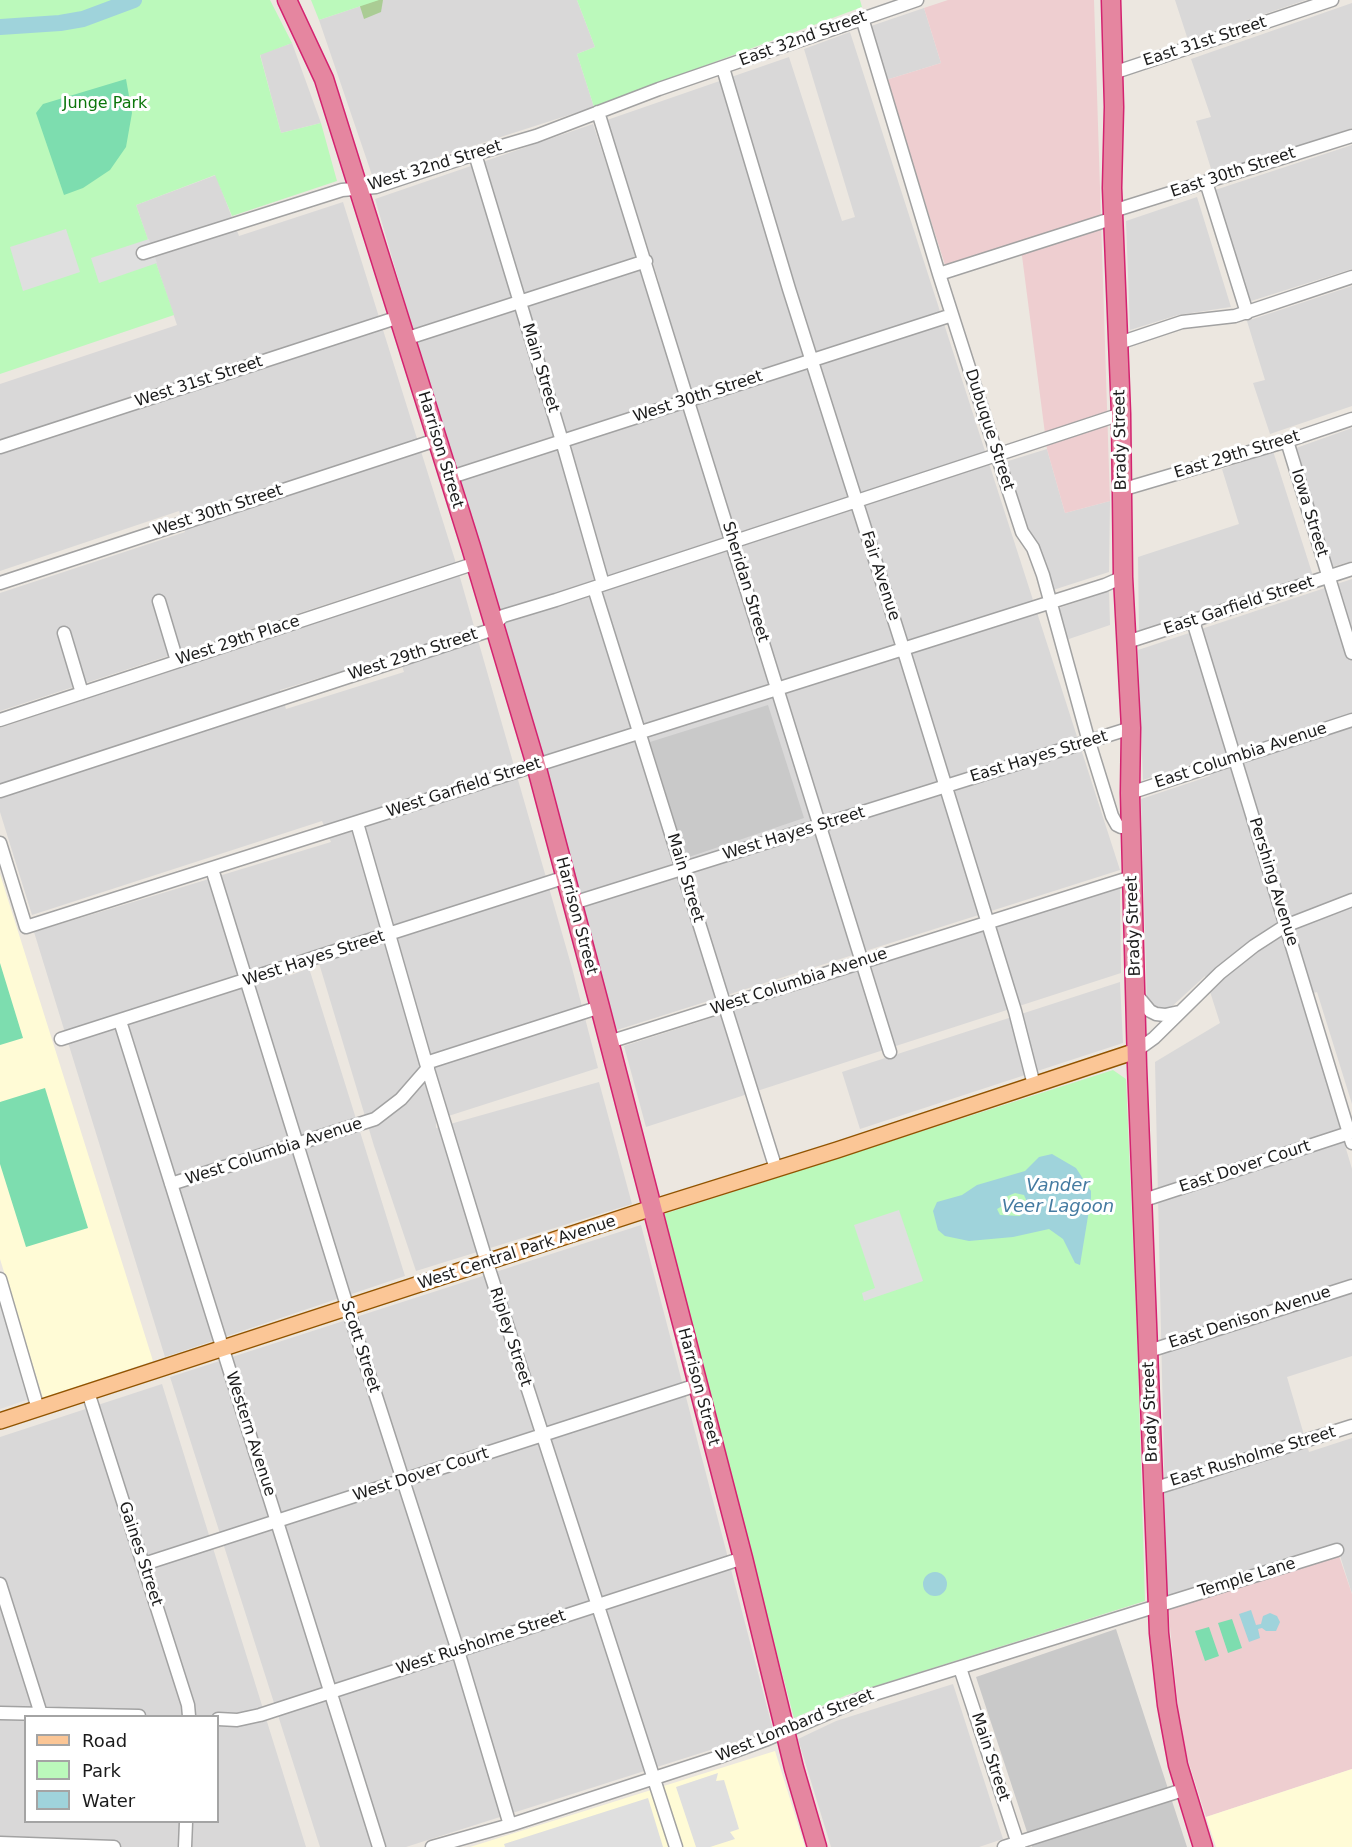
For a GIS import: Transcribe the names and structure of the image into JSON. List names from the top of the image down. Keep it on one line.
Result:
{"streets":{"highway":["Brady Street","Harrison Street"],"main road":["West Central Park Avenue"],"street":["East 32nd Street","East 31st Street","West 32nd Street","East 30th Street","Main Street","West 31st Street","West 30th Street","Dubuque Street","East 29th Street","Iowa Street","Fair Avenue","Sheridan Street","East Garfield Street","West 29th Place","West 29th Street","East Columbia Avenue","East Hayes Street","West Garfield Street","West Hayes Street","Pershing Avenue","West Columbia Avenue","East Dover Court","East Denison Avenue","Ripley Street","Scott Street","Western Avenue","East Rusholme Street","West Dover Court","Gaines Street","Temple Lane","West Rusholme Street","West Lombard Street"]},"crossings":[["East 32nd Street","West 32nd Street"],["East 32nd Street","Dubuque Street"],["East 32nd Street","Fair Avenue"],["East 31st Street","Brady Street"],["West 32nd Street","Main Street"],["West 32nd Street","Harrison Street"],["West 32nd Street","Fair Avenue"],["West 32nd Street","Sheridan Street"],["East 30th Street","Dubuque Street"],["East 30th Street","Brady Street"],["Main Street","West 30th Street"],["Main Street","West 29th Street"],["Main Street","West Garfield Street"],["Main Street","West Hayes Street"],["Main Street","West Columbia Avenue"],["Main Street","West Central Park Avenue"],["Main Street","West Lombard Street"],["West 31st Street","Harrison Street"],["West 30th Street","Harrison Street"],["West 30th Street","Fair Avenue"],["West 30th Street","Sheridan Street"],["Dubuque Street","Brady Street"],["Dubuque Street","East Hayes Street"],["Brady Street","East 29th Street"],["Brady Street","East Garfield Street"],["Brady Street","East Columbia Avenue"],["Brady Street","East Hayes Street"],["Brady Street","East Dover Court"],["Brady Street","West Central Park Avenue"],["Brady Street","East Denison Avenue"],["Brady Street","East Rusholme Street"],["Brady Street","Temple Lane"],["Brady Street","West Lombard Street"],["Harrison Street","West 29th Place"],["Harrison Street","West 29th Street"],["Harrison Street","West Garfield Street"],["Harrison Street","West Hayes Street"],["Harrison Street","West Columbia Avenue"],["Harrison Street","West Central Park Avenue"],["Harrison Street","West Dover Court"],["Harrison Street","West Rusholme Street"],["Harrison Street","West Lombard Street"],["East 29th Street","Iowa Street"],["Iowa Street","East Garfield Street"],["Fair Avenue","West 29th Street"],["Fair Avenue","East Hayes Street"],["Fair Avenue","West Garfield Street"],["Fair Avenue","West Hayes Street"],["Fair Avenue","West Columbia Avenue"],["Fair Avenue","West Central Park Avenue"],["Sheridan Street","West 29th Street"],["Sheridan Street","West Garfield Street"],["Sheridan Street","West Hayes Street"],["Sheridan Street","West Columbia Avenue"],["East Garfield Street","Pershing Avenue"],["East Columbia Avenue","Pershing Avenue"],["East Hayes Street","West Hayes Street"],["West Garfield Street","Ripley Street"],["West Garfield Street","Scott Street"],["West Hayes Street","Ripley Street"],["West Hayes Street","Scott Street"],["West Hayes Street","Western Avenue"],["Pershing Avenue","East Dover Court"],["West Columbia Avenue","Ripley Street"],["West Columbia Avenue","Scott Street"],["West Columbia Avenue","Western Avenue"],["West Central Park Avenue","Ripley Street"],["West Central Park Avenue","Scott Street"],["West Central Park Avenue","Western Avenue"],["West Central Park Avenue","Gaines Street"],["Ripley Street","West Dover Court"],["Ripley Street","West Rusholme Street"],["Ripley Street","West Lombard Street"],["Scott Street","West Dover Court"],["Scott Street","West Rusholme Street"],["Scott Street","West Lombard Street"],["Western Avenue","West Dover Court"],["Western Avenue","West Rusholme Street"],["West Dover Court","Gaines Street"],["Temple Lane","West Lombard Street"]],"water":["Vander Veer Lagoon"],"parks":["Junge Park"],"legend":["Road","Park","Water"]}
